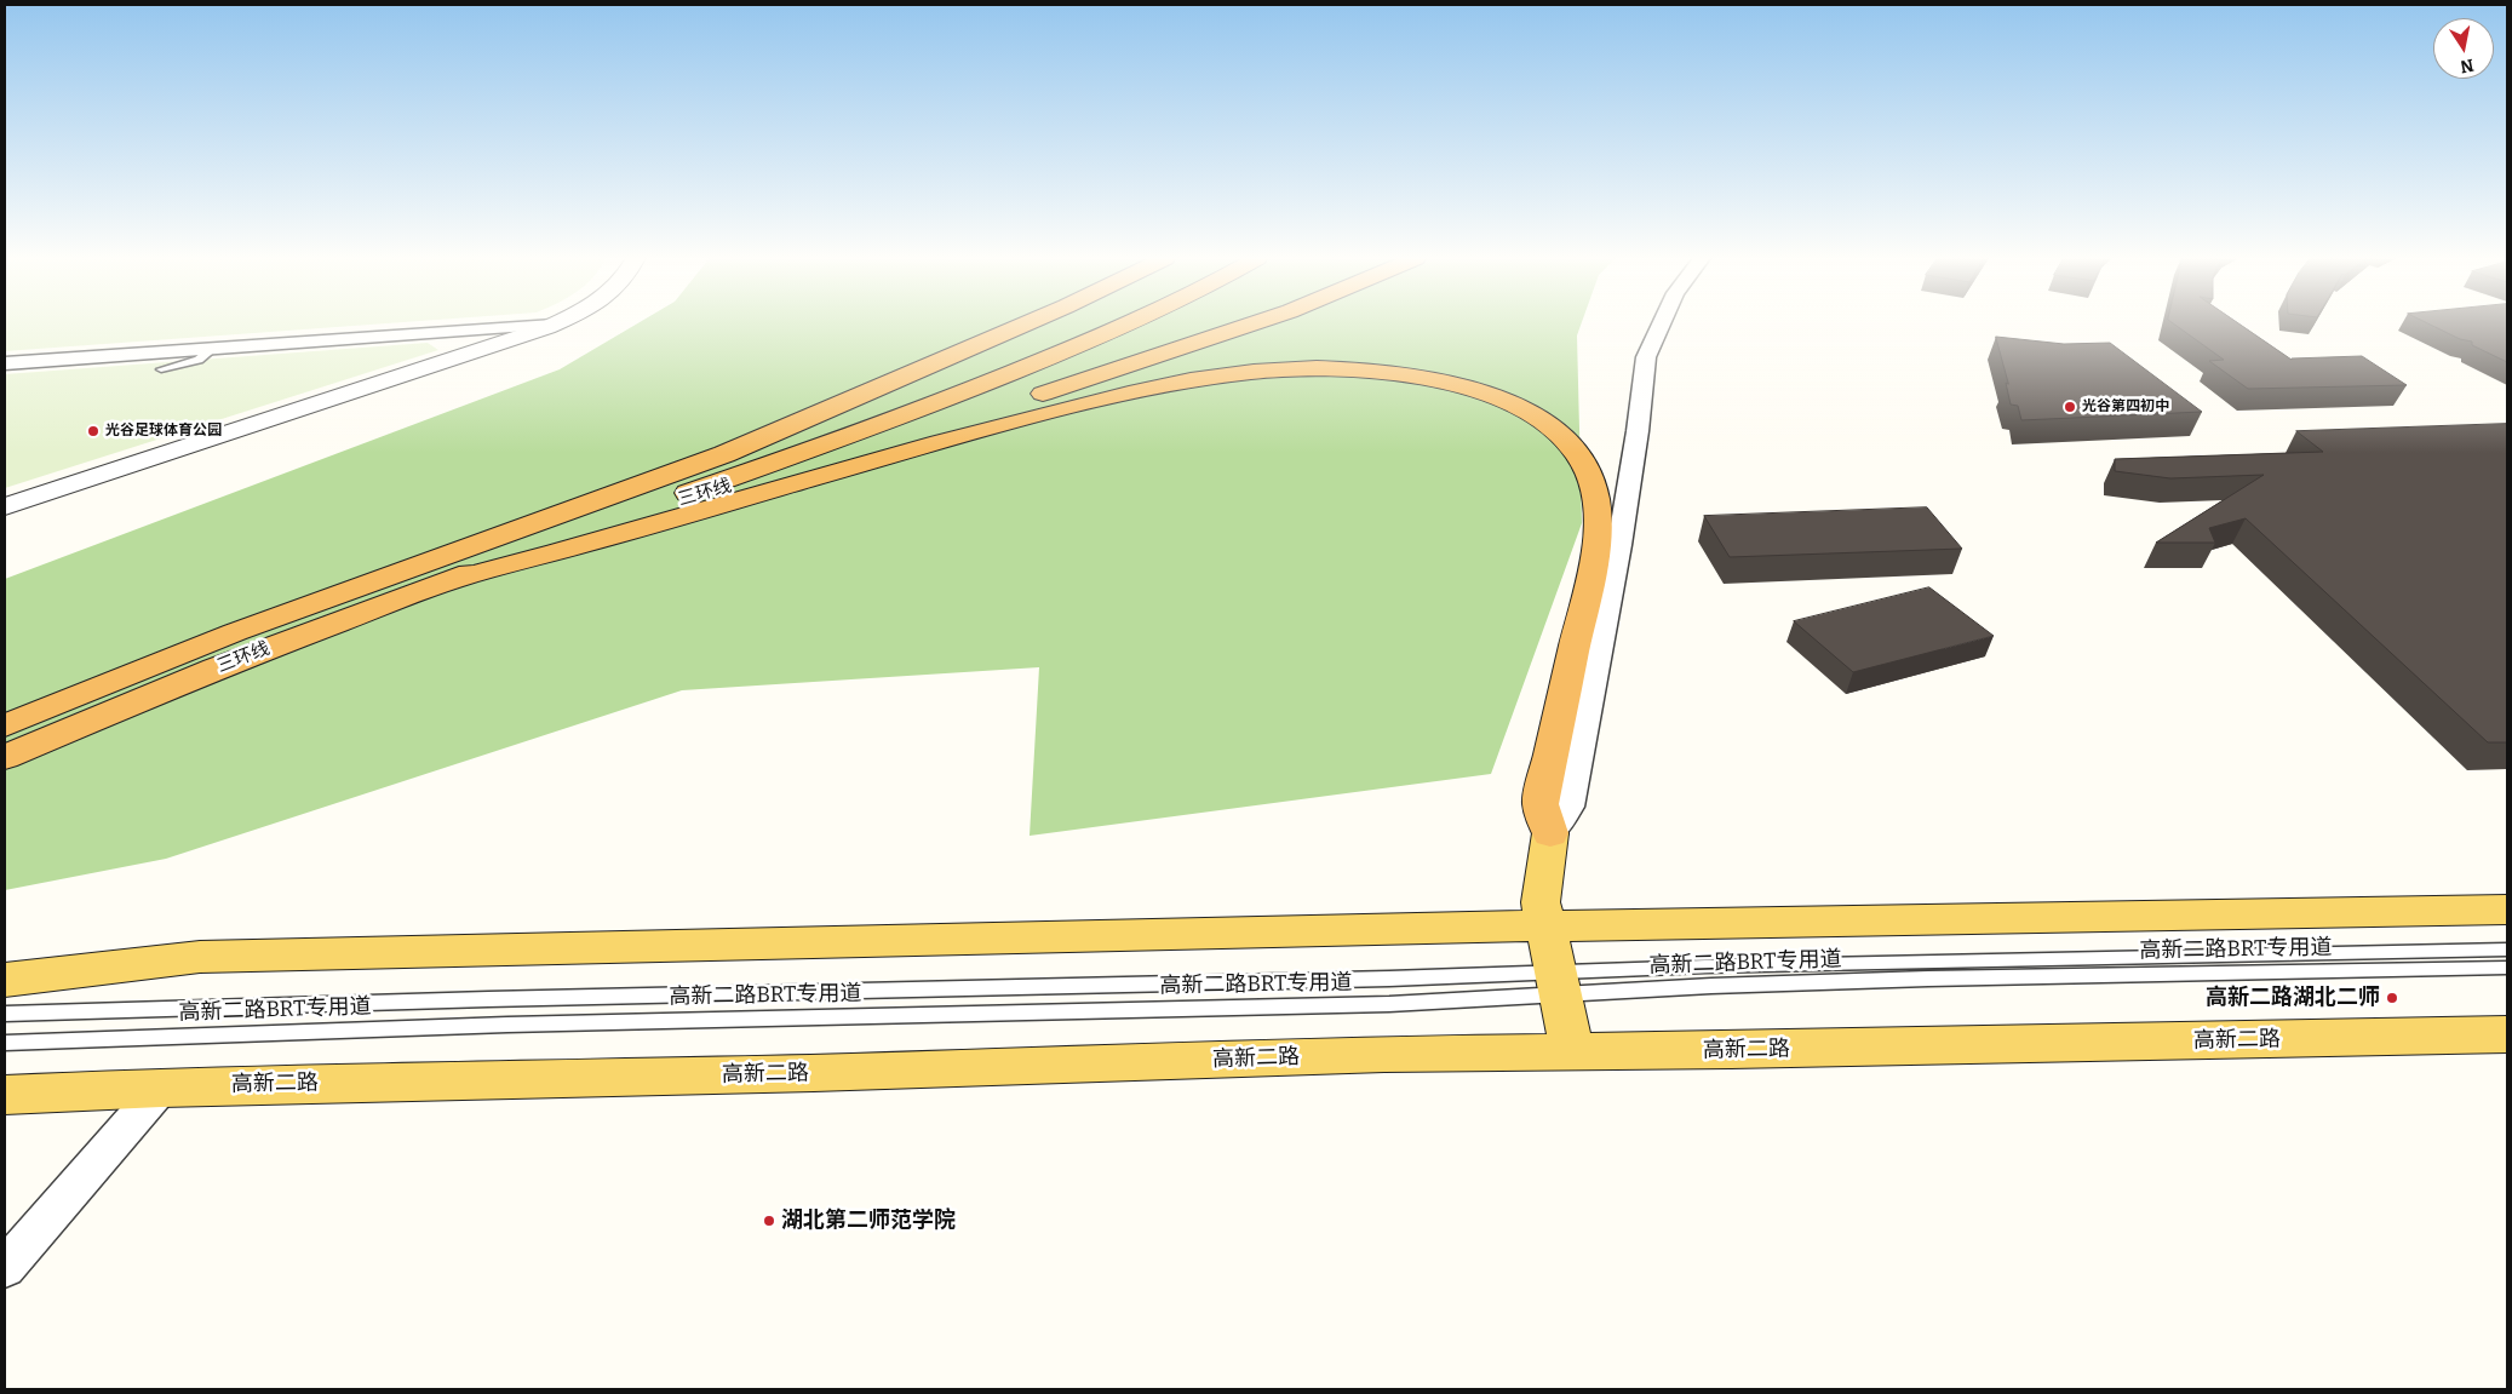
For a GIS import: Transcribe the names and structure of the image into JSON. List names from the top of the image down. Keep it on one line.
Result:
{"streets":{"highway":["三环线"],"main road":["高新二路"],"lane":["高新二路BRT专用道"]},"places":["光谷第四初中","光谷足球体育公园","高新二路湖北二师","湖北第二师范学院"],"north":"bottom"}
